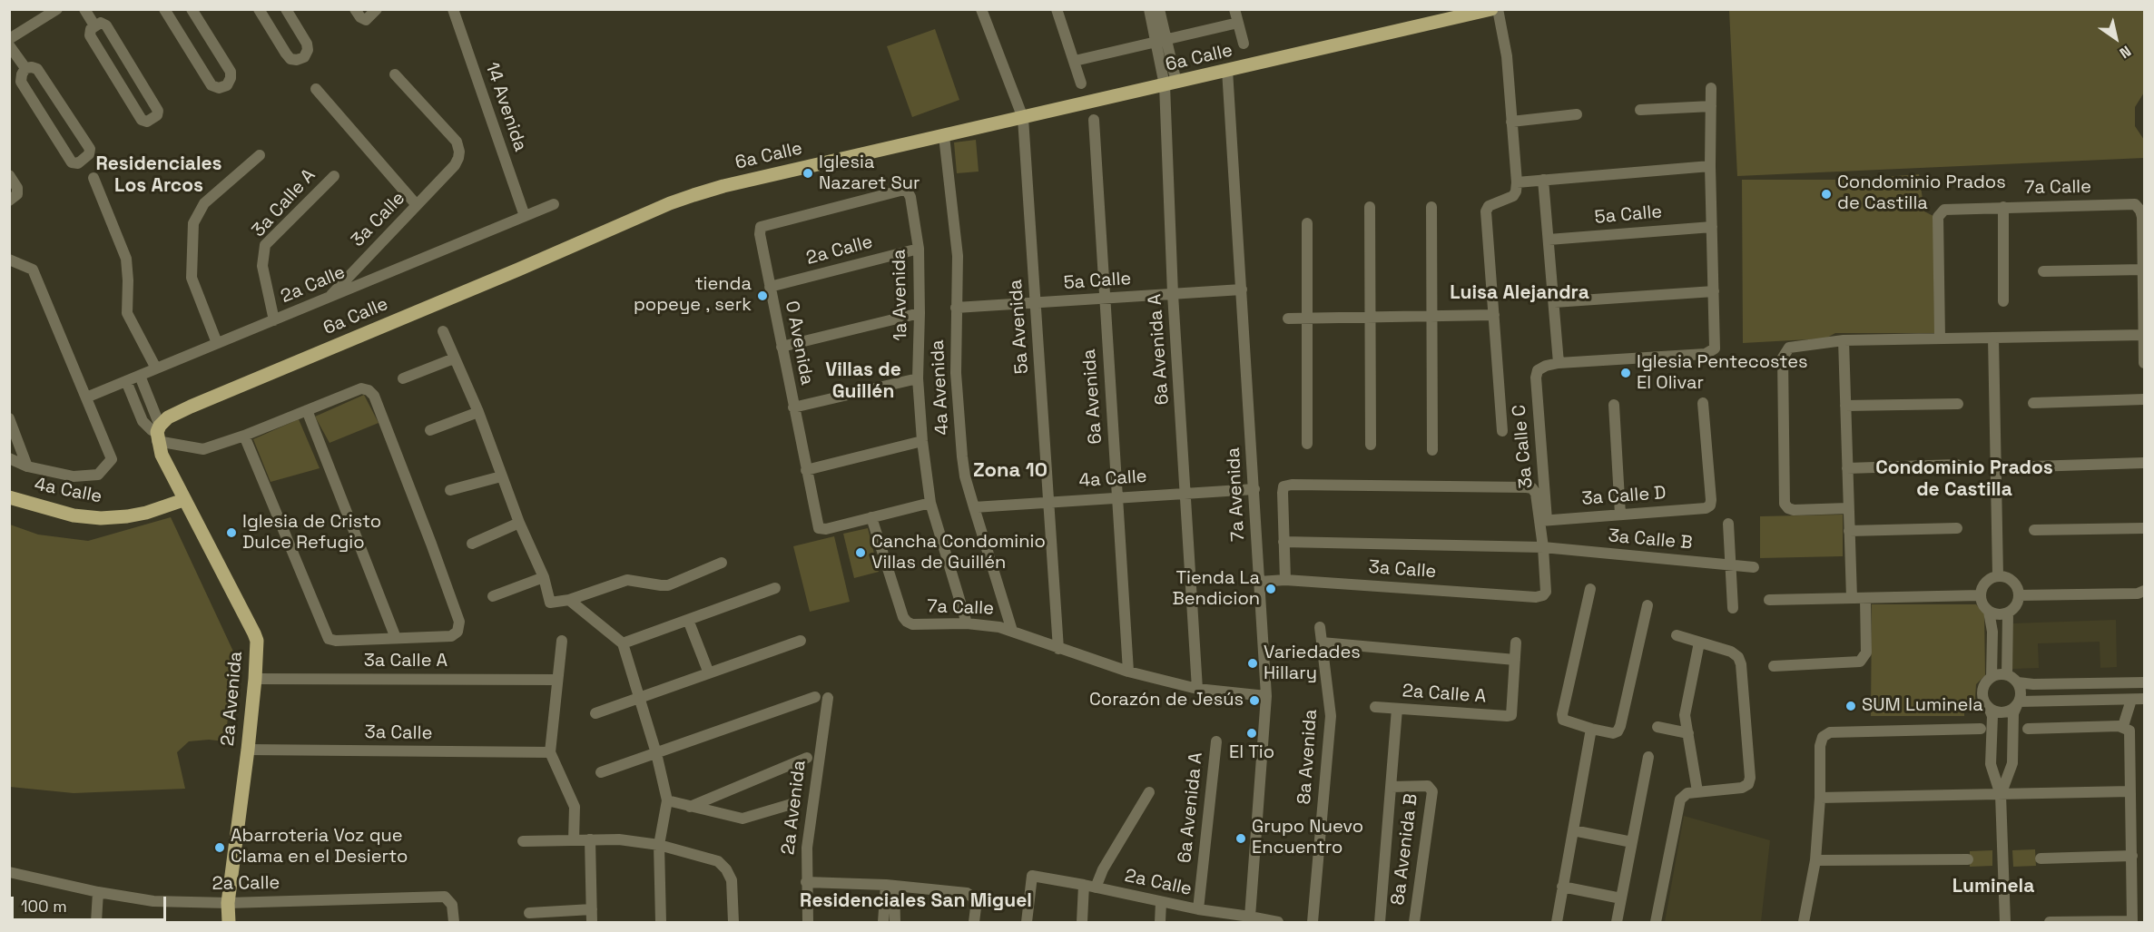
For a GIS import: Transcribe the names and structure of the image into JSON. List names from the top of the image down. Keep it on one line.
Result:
{"streets":{"main road":["6a Calle","4a Calle","2a Avenida"],"street":["14 Avenida","7a Calle","3a Calle A","5a Calle","3a Calle","2a Calle","1a Avenida","5a Avenida","0 Avenida","6a Avenida A","4a Avenida","6a Avenida","3a Calle C","7a Avenida","3a Calle D","3a Calle B","2a Calle A","8a Avenida","8a Avenida B"]},"crossings":[["6a Calle","5a Avenida"],["6a Calle","6a Avenida A"],["6a Calle","4a Avenida"],["6a Calle","7a Avenida"],["6a Calle","2a Avenida"],["14 Avenida","2a Calle"],["7a Calle","1a Avenida"],["7a Calle","0 Avenida"],["7a Calle","4a Avenida"],["3a Calle A","2a Calle"],["3a Calle A","2a Avenida"],["5a Calle","5a Avenida"],["5a Calle","6a Avenida A"],["5a Calle","4a Avenida"],["5a Calle","6a Avenida"],["5a Calle","7a Avenida"],["3a Calle","2a Calle"],["3a Calle","7a Avenida"],["3a Calle","3a Calle B"],["3a Calle","2a Avenida"],["2a Calle","1a Avenida"],["2a Calle","0 Avenida"],["2a Calle","6a Avenida A"],["2a Calle","7a Avenida"],["2a Calle","2a Avenida"],["1a Avenida","0 Avenida"],["5a Avenida","4a Calle"],["6a Avenida A","4a Calle"],["4a Avenida","4a Calle"],["6a Avenida","4a Calle"],["3a Calle C","3a Calle D"],["4a Calle","7a Avenida"],["4a Calle","2a Avenida"]],"districts":["Residenciales Los Arcos","Luisa Alejandra","Villas de Guillén","Condominio Prados de Castilla","Zona 10","Luminela","Residenciales San Miguel"],"places":["Iglesia Nazaret Sur","Condominio Prados de Castilla","tienda popeye , serk","Iglesia Pentecostes El Olivar","Iglesia de Cristo Dulce Refugio","Cancha Condominio Villas de Guillén","Tienda La Bendicion","Variedades Hillary","Corazón de Jesús","SUM Luminela","El Tio","Grupo Nuevo Encuentro","Abarroteria Voz que Clama en el Desierto"],"scale_bar":"100 m","north":"bottom right"}
